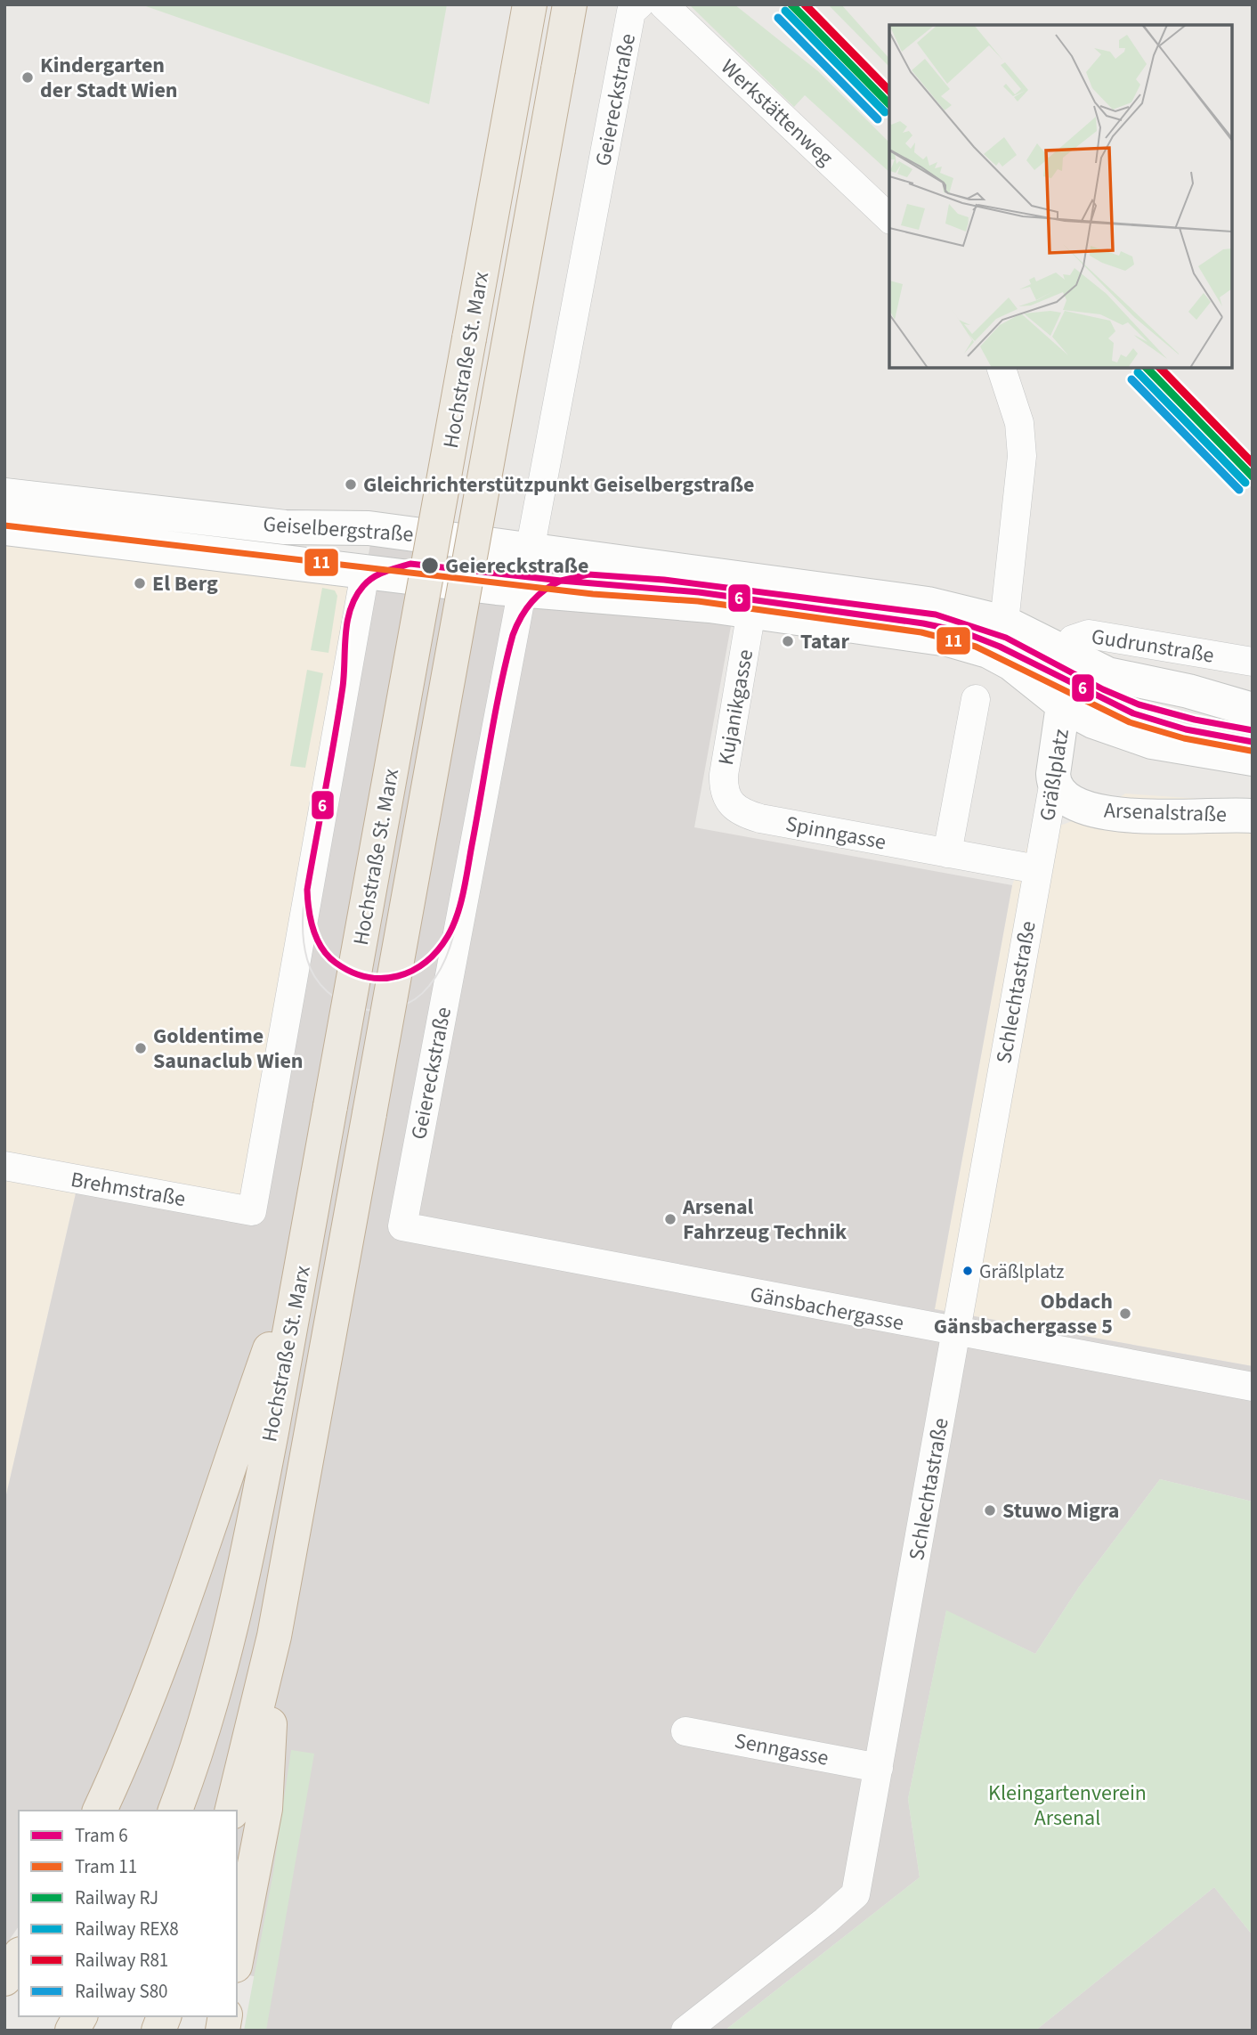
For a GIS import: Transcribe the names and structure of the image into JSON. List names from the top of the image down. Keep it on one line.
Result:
{"streets":{"highway":["Hochstraße St. Marx"],"main road":["Geiselbergstraße","Gudrunstraße","Gräßlplatz","Arsenalstraße"],"street":["Geiereckstraße","Werkstättenweg","Kujanikgasse","Spinngasse","Schlechtastraße","Brehmstraße","Gänsbachergasse","Senngasse"]},"crossings":[["Geiereckstraße","Geiselbergstraße"],["Geiereckstraße","Gänsbachergasse"],["Geiselbergstraße","Gudrunstraße"],["Geiselbergstraße","Kujanikgasse"],["Geiselbergstraße","Brehmstraße"],["Gudrunstraße","Gräßlplatz"],["Kujanikgasse","Spinngasse"],["Gräßlplatz","Arsenalstraße"],["Gräßlplatz","Schlechtastraße"],["Schlechtastraße","Gänsbachergasse"],["Schlechtastraße","Senngasse"]],"parks":["Kleingartenverein Arsenal"],"places":["Kindergarten der Stadt Wien","Gleichrichterstützpunkt Geiselbergstraße","Geiereckstraße","El Berg","Tatar","Goldentime Saunaclub Wien","Arsenal Fahrzeug Technik","Gräßlplatz","Obdach Gänsbachergasse 5","Stuwo Migra"],"lines":["rail line RJ","rail line R81","rail line REX8","rail line S80","tram line 11","tram line 6"],"legend":["Tram 6","Tram 11","Railway RJ","Railway REX8","Railway R81","Railway S80"]}
